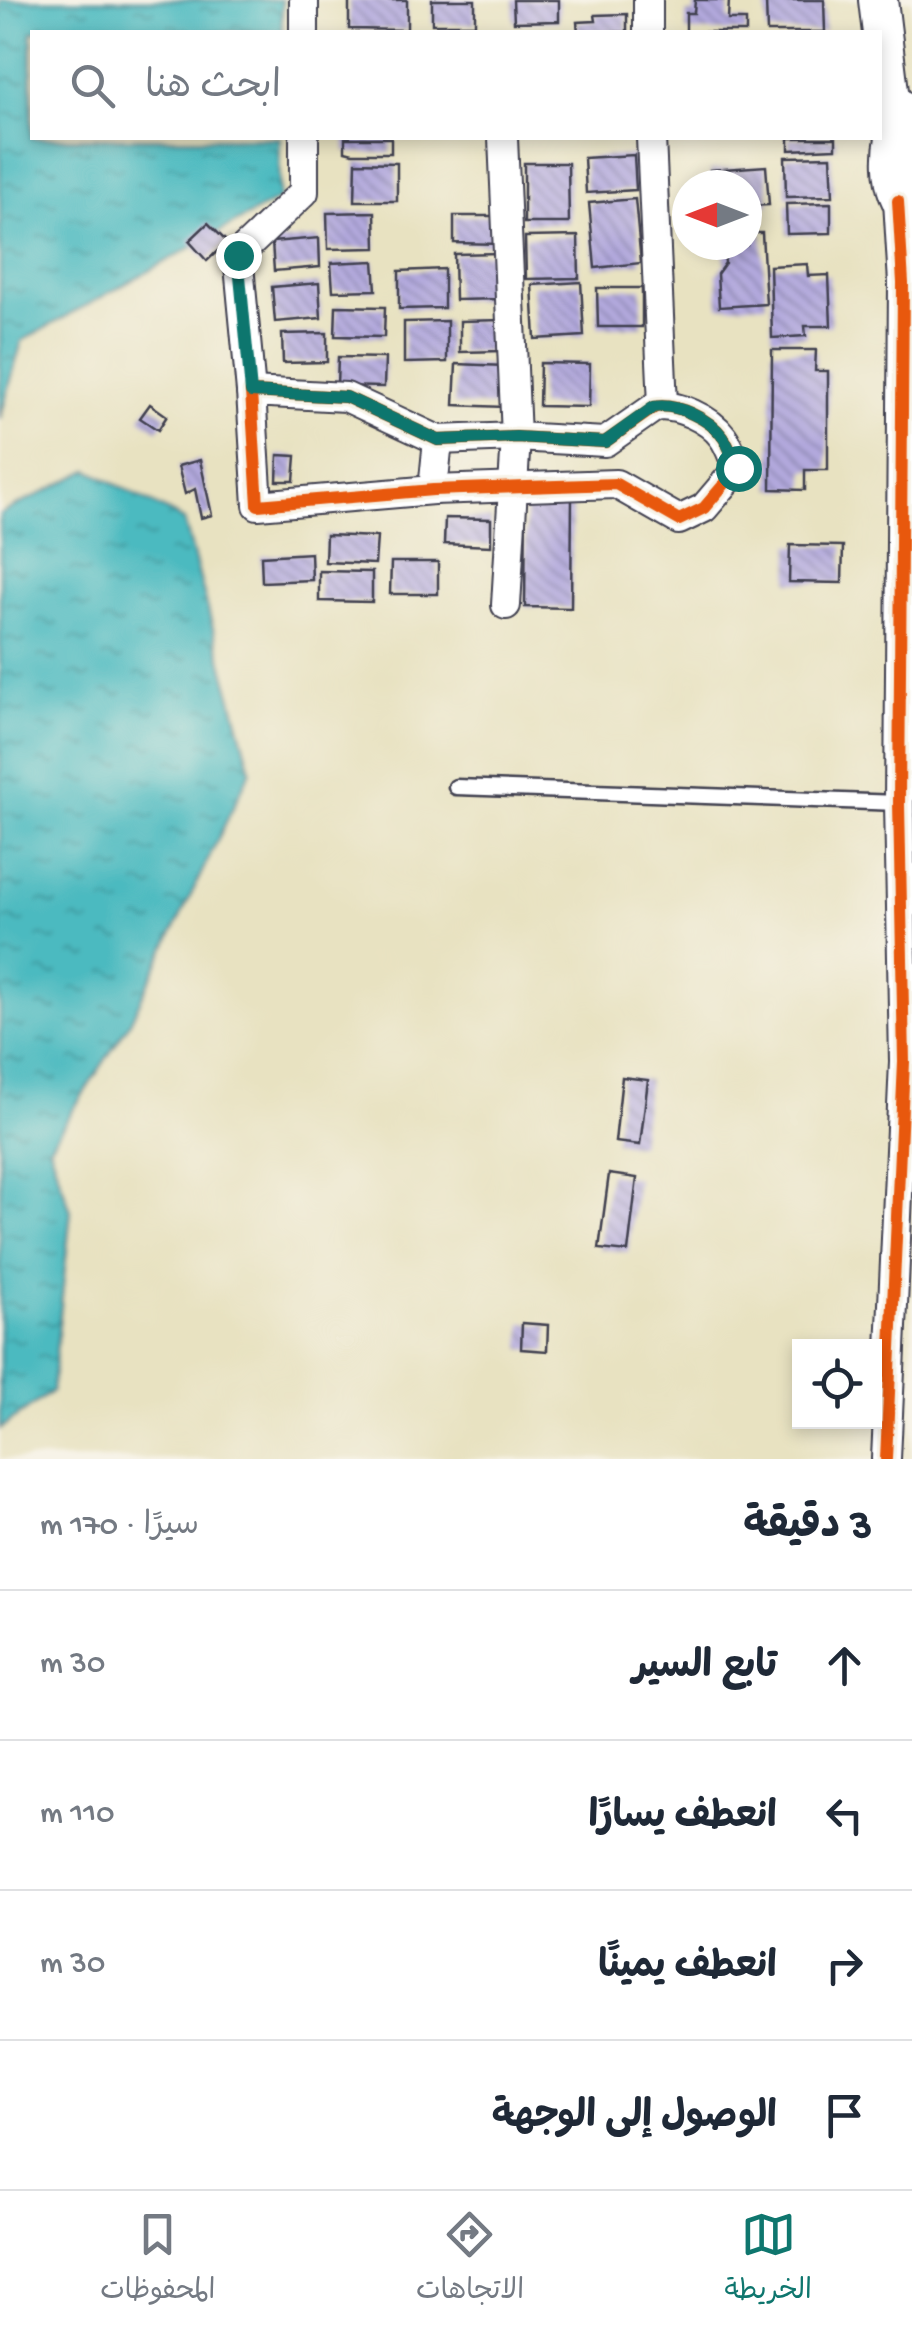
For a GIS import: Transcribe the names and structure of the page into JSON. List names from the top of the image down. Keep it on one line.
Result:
{"north":"left","page":{"search":"ابحث هنا","heading":["3 دقيقة","سيرًا · 170 m"],"list":[["تابع السير","30 m"],["انعطف يسارًا","110 m"],["انعطف يمينًا","30 m"],"الوصول إلى الوجهة"],"nav":["الخريطة","الاتجاهات","المحفوظات"]}}
